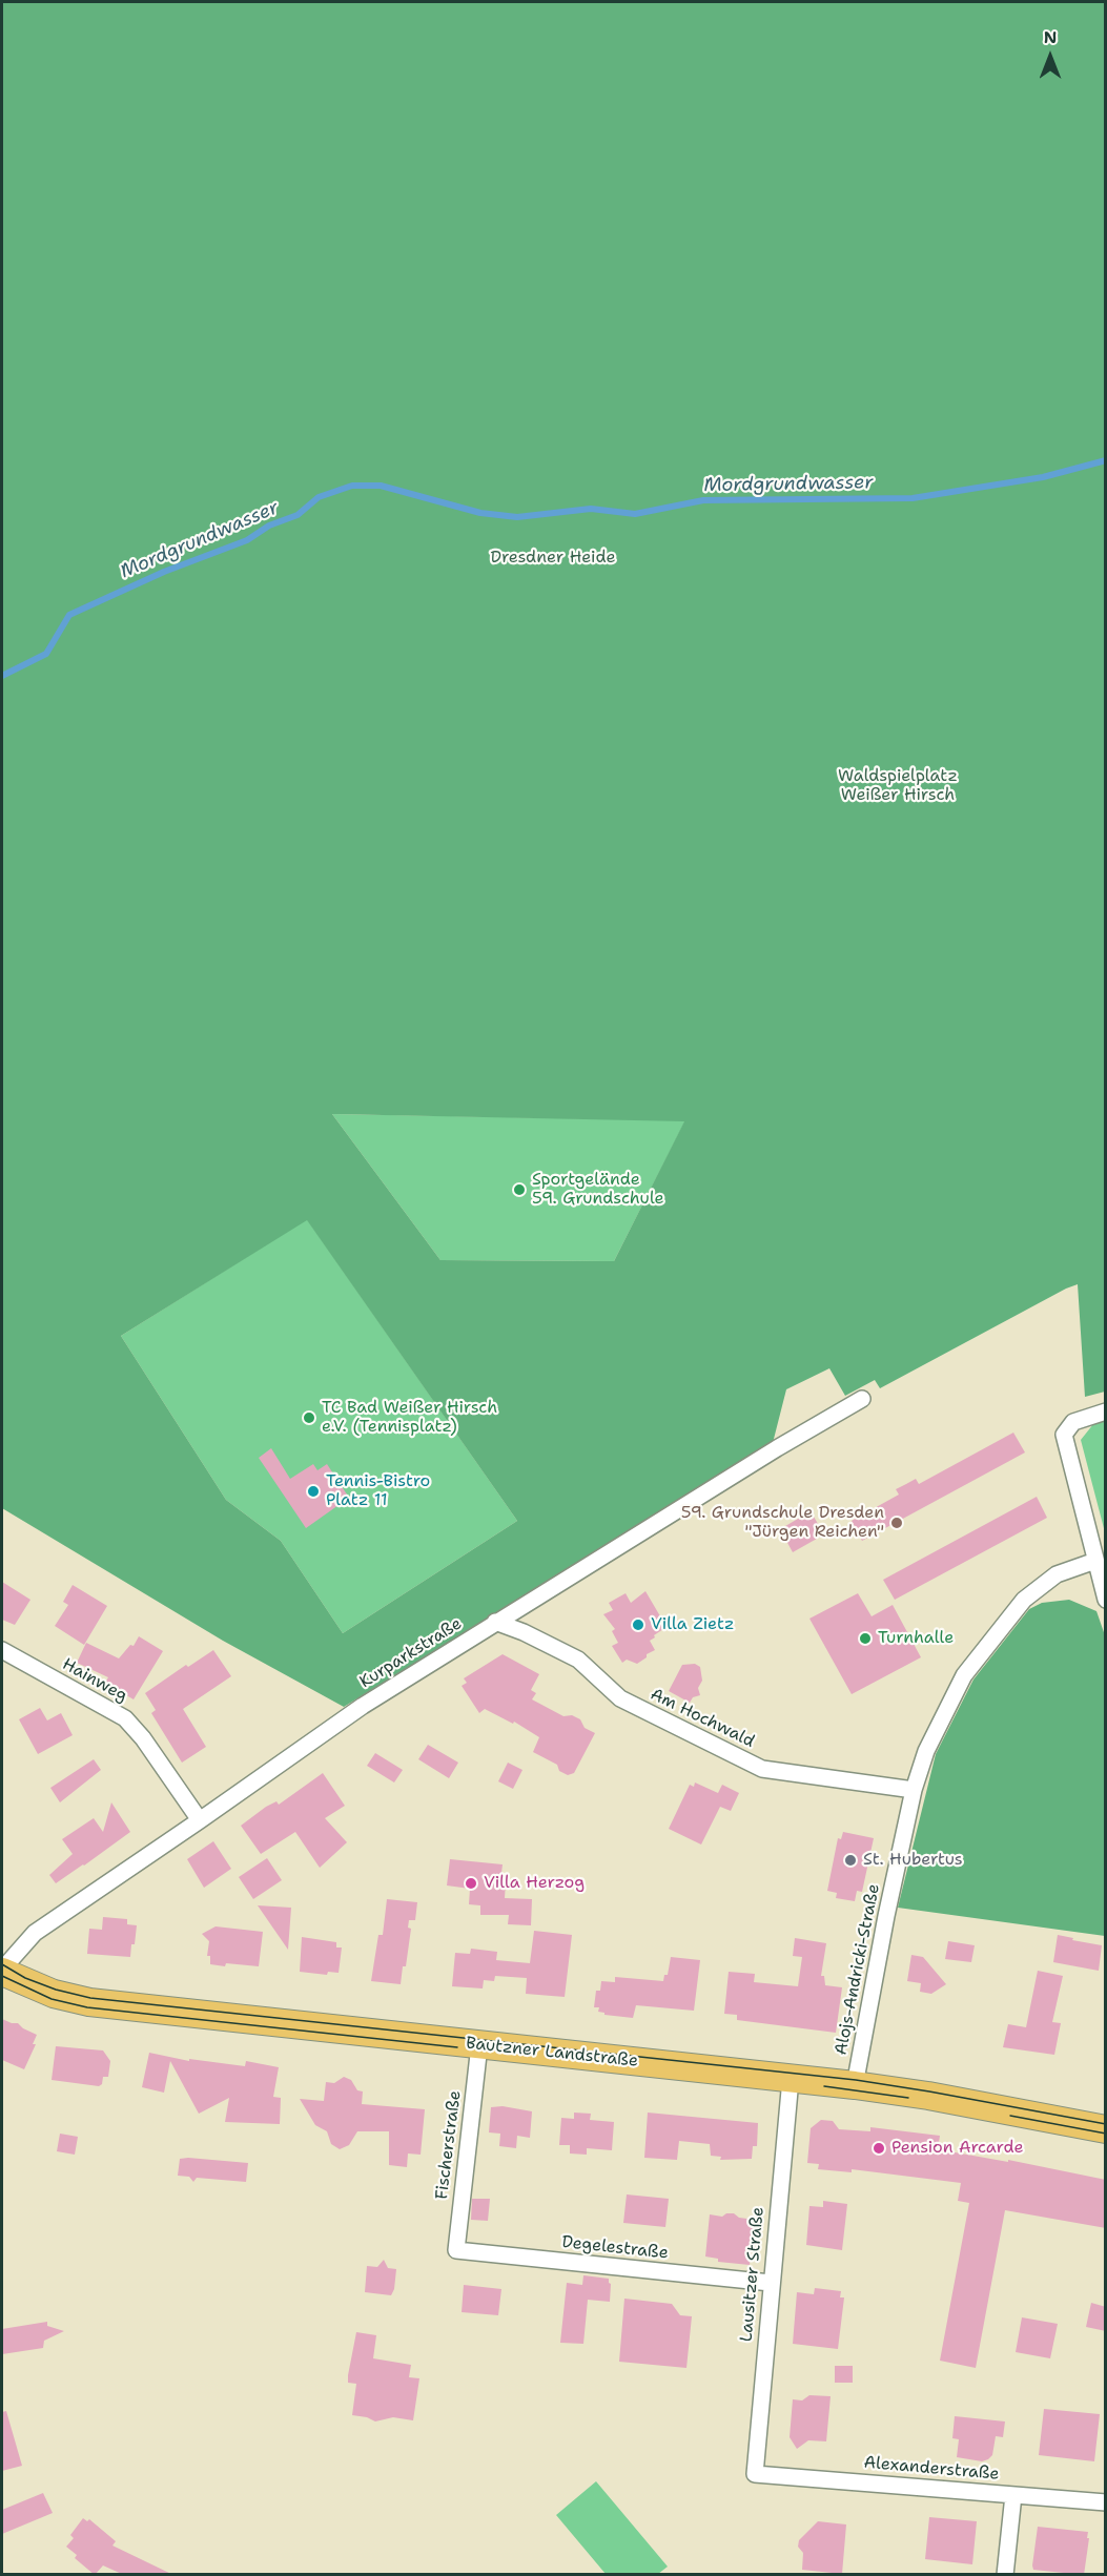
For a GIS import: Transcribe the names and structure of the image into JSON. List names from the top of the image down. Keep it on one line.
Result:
{"streets":{"main road":["Bautzner Landstraße"],"street":["Kurparkstraße","Hainweg","Am Hochwald","Alojs-Andricki-Straße","Fischerstraße","Degelestraße","Lausitzer Straße","Alexanderstraße"]},"crossings":[["Kurparkstraße","Hainweg"],["Kurparkstraße","Am Hochwald"],["Kurparkstraße","Bautzner Landstraße"],["Am Hochwald","Alojs-Andricki-Straße"],["Alojs-Andricki-Straße","Bautzner Landstraße"],["Bautzner Landstraße","Fischerstraße"],["Bautzner Landstraße","Lausitzer Straße"],["Fischerstraße","Degelestraße"],["Degelestraße","Lausitzer Straße"],["Lausitzer Straße","Alexanderstraße"]],"water":["Mordgrundwasser"],"parks":["Dresdner Heide","Waldspielplatz Weißer Hirsch"],"places":["Sportgelände 59. Grundschule","TC Bad Weißer Hirsch e.V. (Tennisplatz)","Tennis-Bistro Platz 11","59. Grundschule Dresden \"Jürgen Reichen\"","Villa Zietz","Turnhalle","St. Hubertus","Villa Herzog","Pension Arcarde"],"north":"top"}
